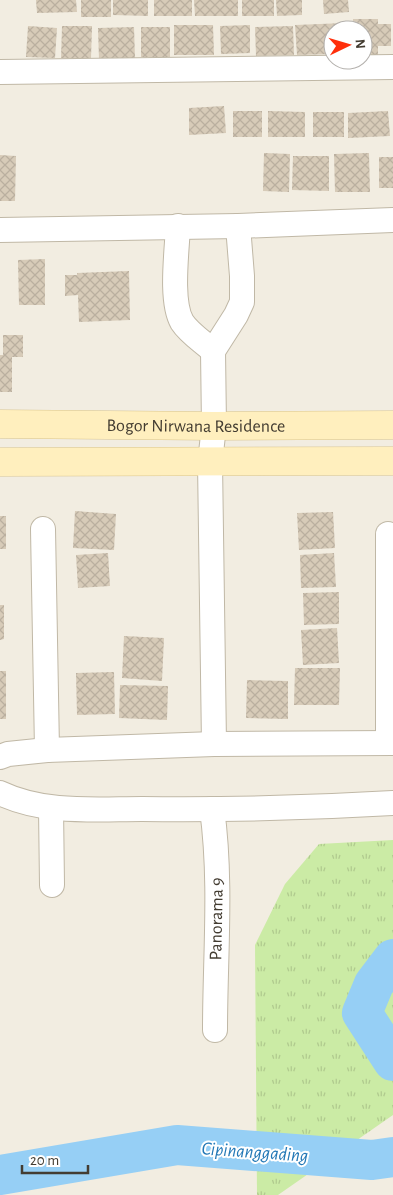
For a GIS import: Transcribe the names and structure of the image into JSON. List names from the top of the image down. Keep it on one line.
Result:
{"streets":{"street":["Bogor Nirwana Residence","Panorama 9"]},"water":["Cipinanggading"],"scale_bar":"20 m","north":"right"}
